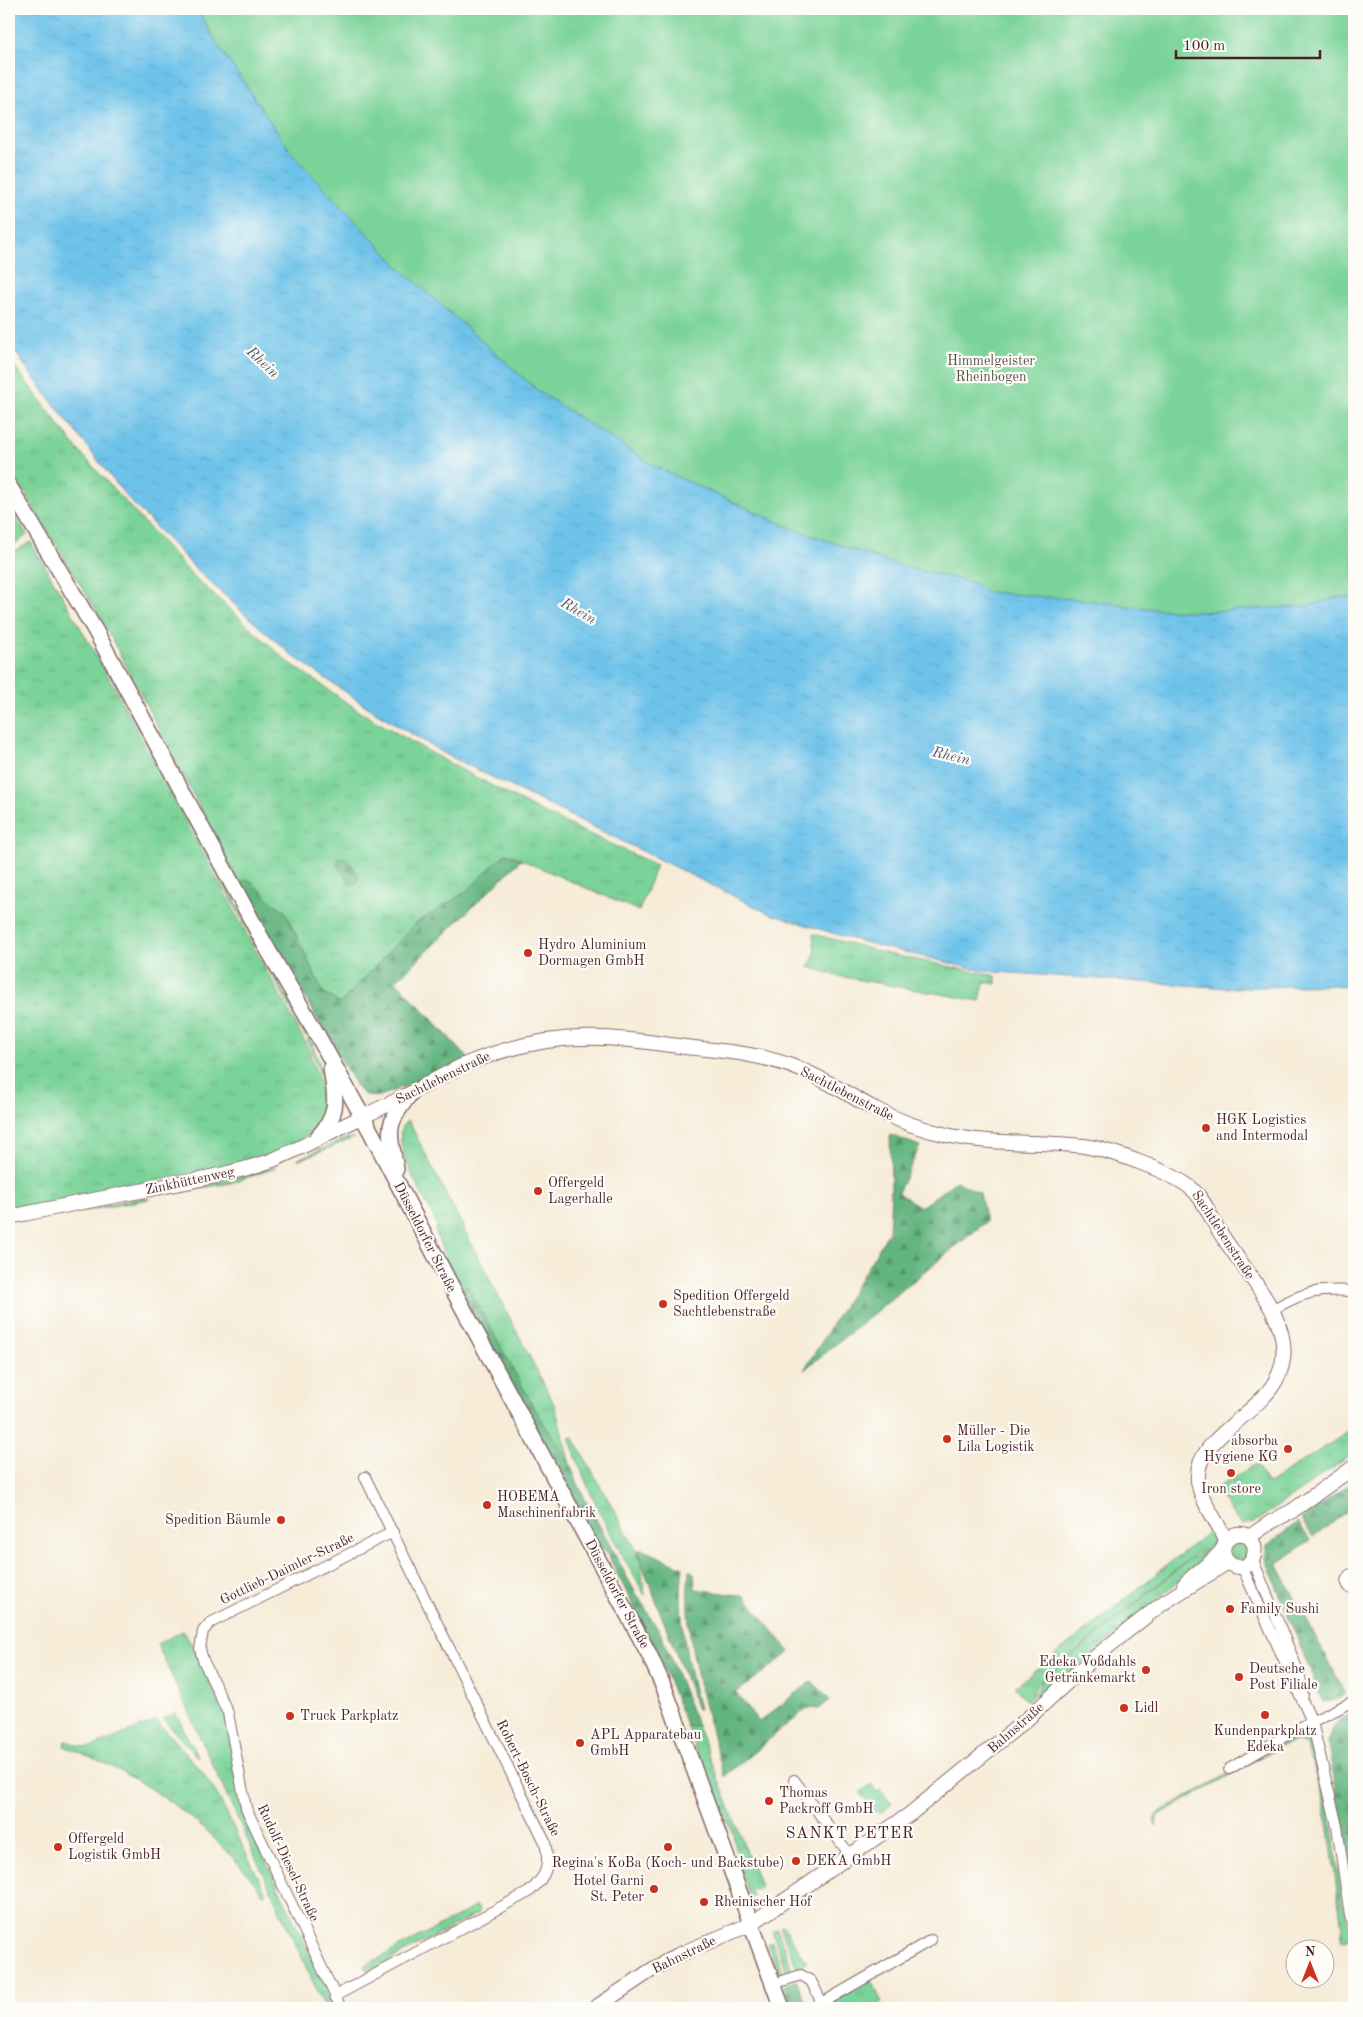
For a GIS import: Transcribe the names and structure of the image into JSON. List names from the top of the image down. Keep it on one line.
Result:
{"streets":{"main road":["Düsseldorfer Straße"],"street":["Sachtlebenstraße","Zinkhüttenweg","Gottlieb-Daimler-Straße","Bahnstraße","Robert-Bosch-Straße","Rudolf-Diesel-Straße"]},"crossings":[["Sachtlebenstraße","Zinkhüttenweg"],["Sachtlebenstraße","Düsseldorfer Straße"],["Sachtlebenstraße","Bahnstraße"],["Zinkhüttenweg","Düsseldorfer Straße"],["Düsseldorfer Straße","Bahnstraße"],["Gottlieb-Daimler-Straße","Robert-Bosch-Straße"],["Gottlieb-Daimler-Straße","Rudolf-Diesel-Straße"],["Robert-Bosch-Straße","Rudolf-Diesel-Straße"]],"districts":["SANKT PETER"],"water":["Rhein"],"parks":["Himmelgeister Rheinbogen"],"places":["Hydro Aluminium Dormagen GmbH","HGK Logistics and Intermodal","Offergeld Lagerhalle","Spedition Offergeld Sachtlebenstraße","Müller - Die Lila Logistik","absorba Hygiene KG","Iron store","HOBEMA Maschinenfabrik","Spedition Bäumle","Family Sushi","Edeka Voßdahls Getränkemarkt","Deutsche Post Filiale","Lidl","Kundenparkplatz Edeka","Truck Parkplatz","APL Apparatebau GmbH","Thomas Packroff GmbH","Offergeld Logistik GmbH","Regina's KoBa (Koch- und Backstube)","DEKA GmbH","Hotel Garni St. Peter","Rheinischer Hof"],"scale_bar":"100 m","north":"top"}
